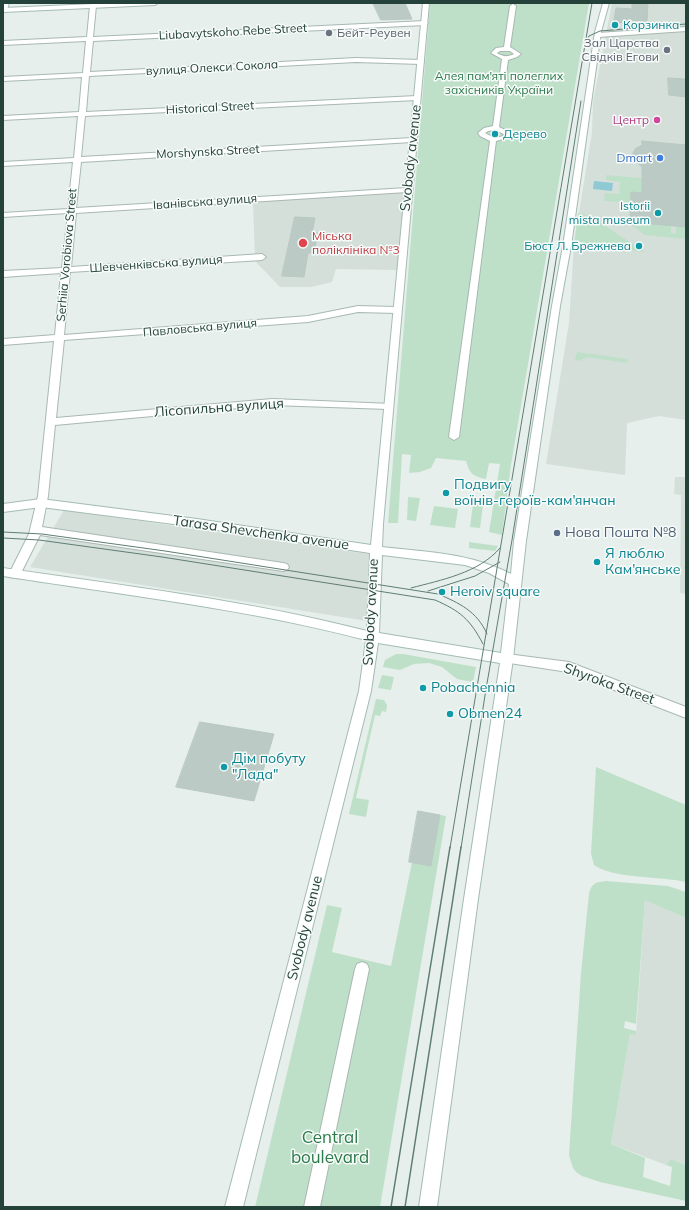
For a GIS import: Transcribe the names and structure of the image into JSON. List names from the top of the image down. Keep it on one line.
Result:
{"streets":{"street":["Liubavytskoho Rebe Street","вулиця Олекси Сокола","Historical Street","Morshynska Street","Svobody avenue","Іванівська вулиця","Serhiia Vorobiova Street","Шевченківська вулиця","Павловська вулиця","Лісопильна вулиця","Tarasa Shevchenka avenue","Shyroka Street"]},"crossings":[["Liubavytskoho Rebe Street","Svobody avenue"],["Liubavytskoho Rebe Street","Serhiia Vorobiova Street"],["вулиця Олекси Сокола","Svobody avenue"],["вулиця Олекси Сокола","Serhiia Vorobiova Street"],["Historical Street","Svobody avenue"],["Historical Street","Serhiia Vorobiova Street"],["Morshynska Street","Svobody avenue"],["Morshynska Street","Serhiia Vorobiova Street"],["Svobody avenue","Іванівська вулиця"],["Svobody avenue","Павловська вулиця"],["Svobody avenue","Лісопильна вулиця"],["Svobody avenue","Tarasa Shevchenka avenue"],["Іванівська вулиця","Serhiia Vorobiova Street"],["Serhiia Vorobiova Street","Шевченківська вулиця"],["Serhiia Vorobiova Street","Павловська вулиця"],["Serhiia Vorobiova Street","Лісопильна вулиця"],["Serhiia Vorobiova Street","Tarasa Shevchenka avenue"]],"parks":["Алея пам'яті полеглих захісників України","Central boulevard"],"places":["Корзинка","Бейт-Реувен","Зал Царства Свiдкiв Егови","Центр","Дерево","Dmart","Istorii mista museum","Міська поліклініка №3","Бюст Л. Брежнева","Подвигу воїнів-героїв-кам'янчан","Нова Пошта №8","Я люблю Кам'янське","Heroiv square","Pobachennia","Obmen24","Дім побуту \"Лада\""]}
